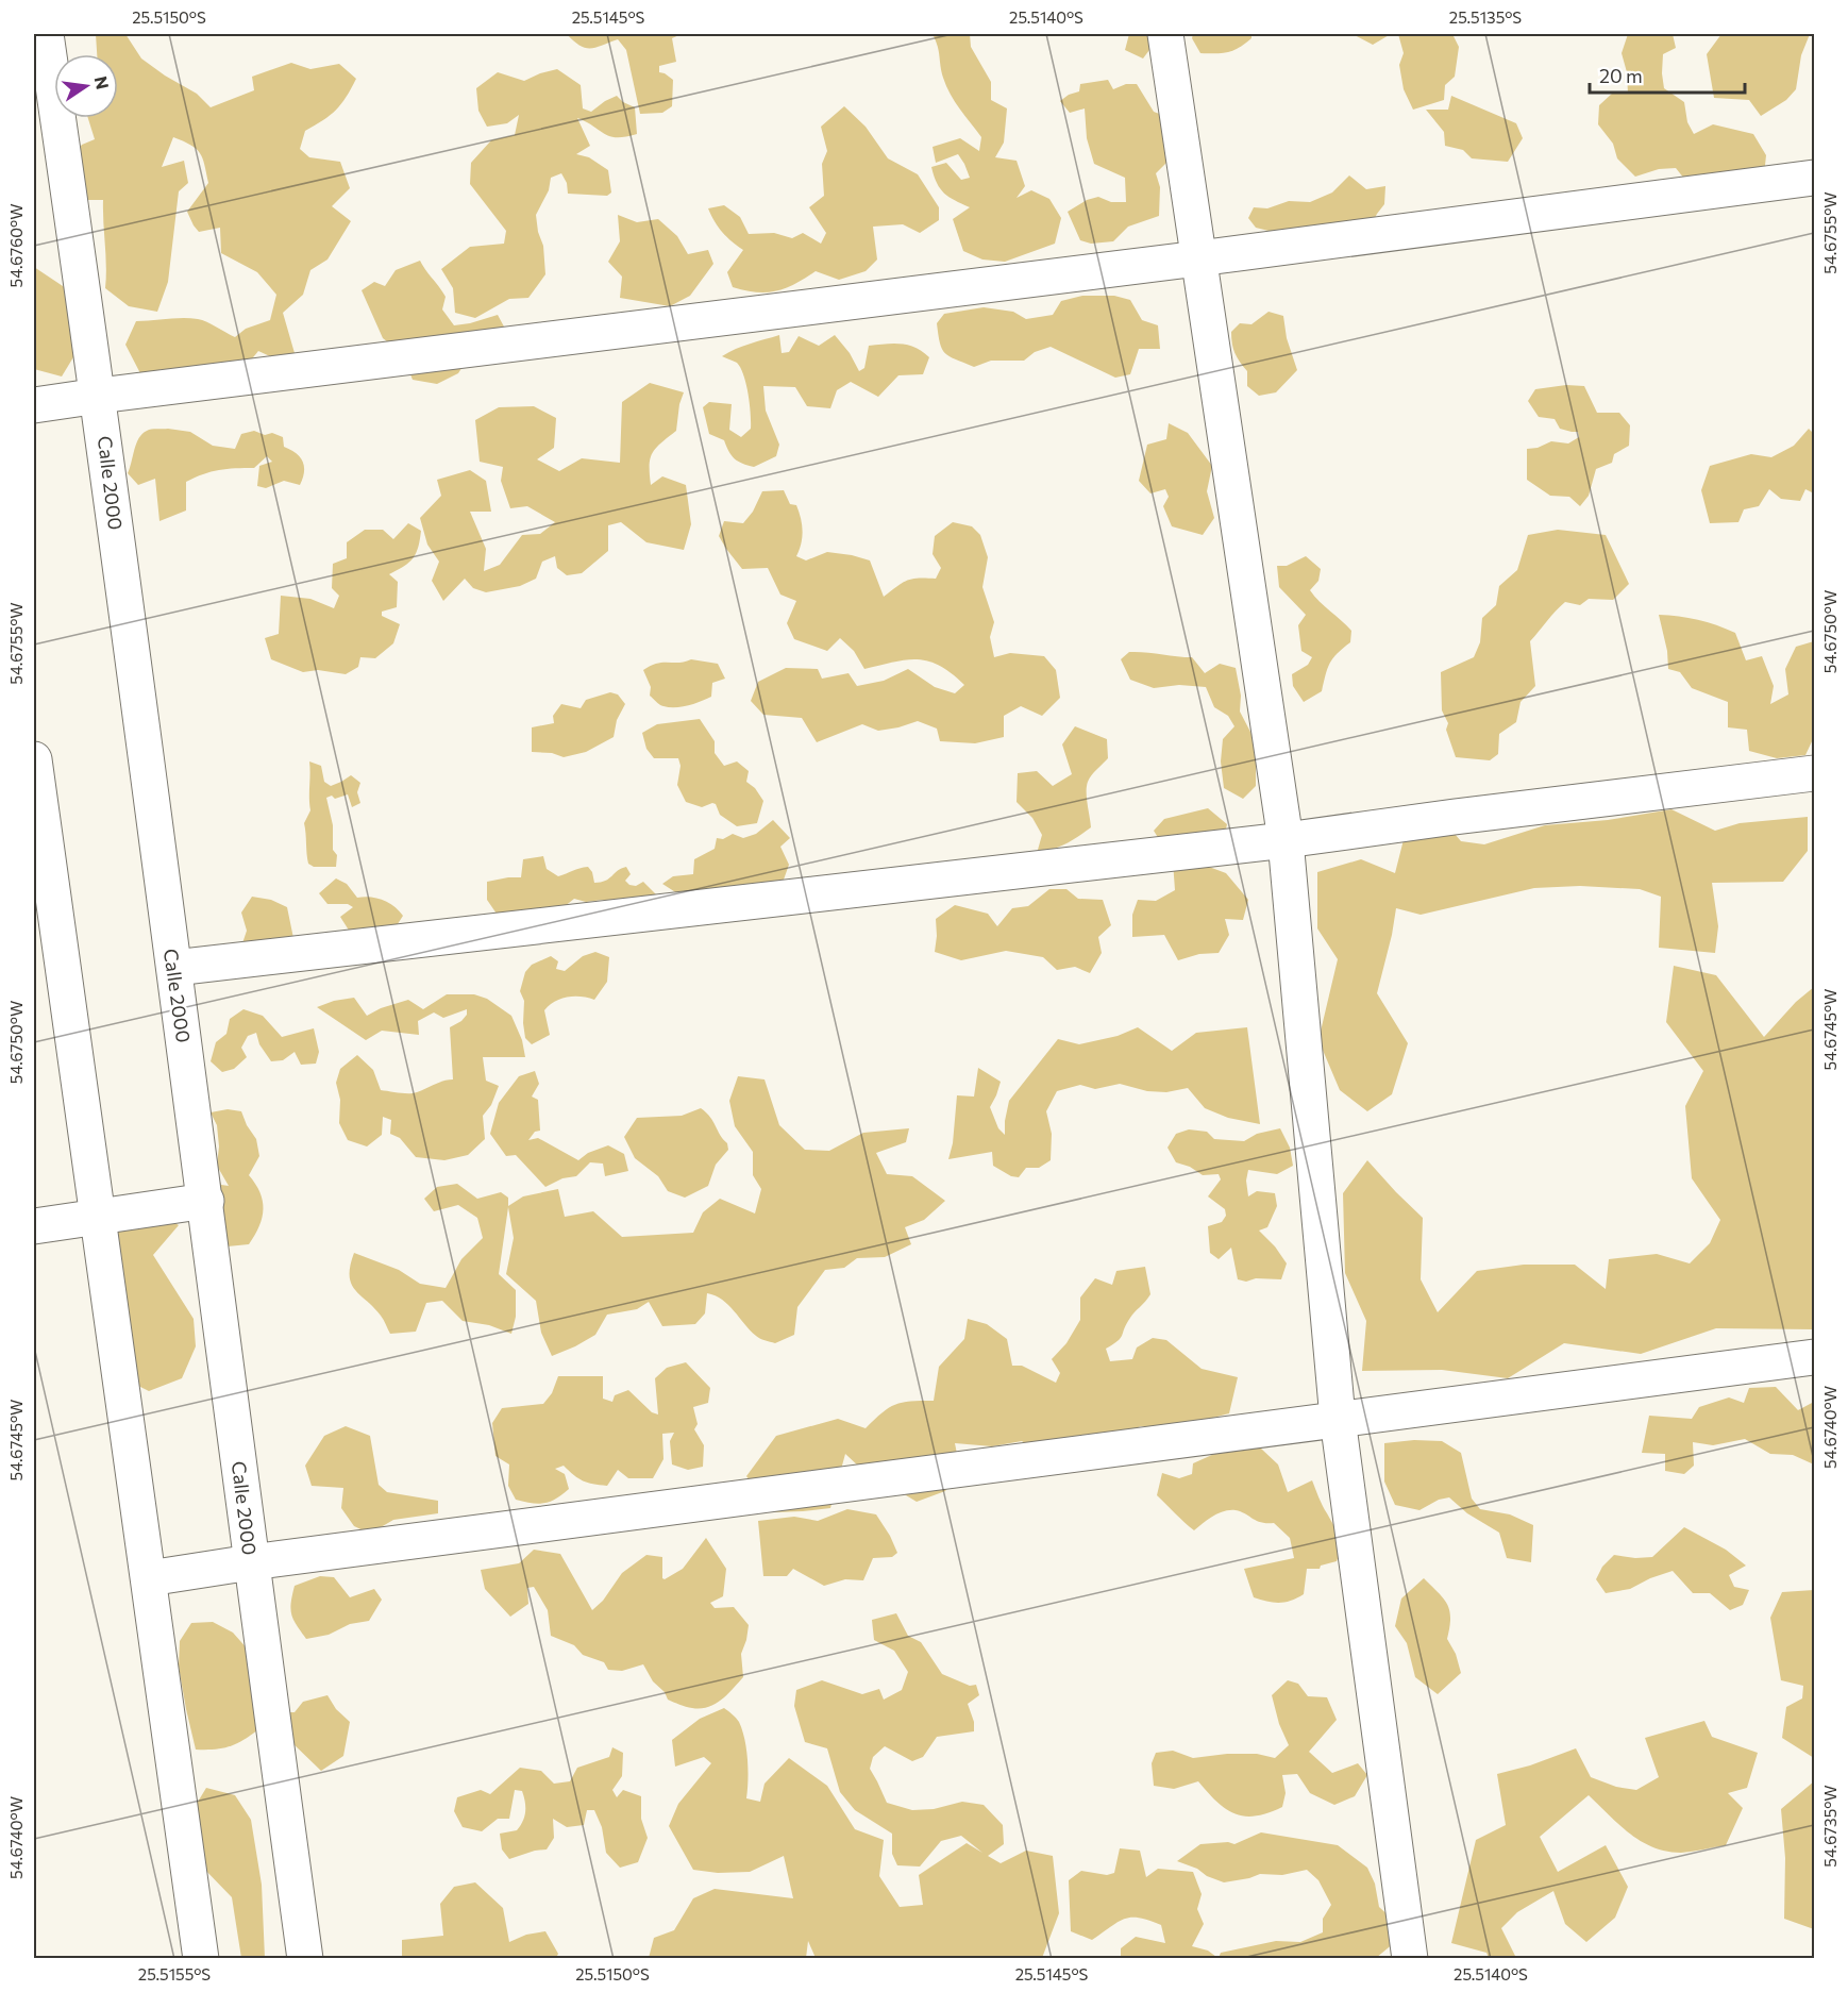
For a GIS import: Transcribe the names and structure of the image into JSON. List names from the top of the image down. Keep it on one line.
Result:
{"streets":{"street":["Calle 2000"]},"scale_bar":"20 m","north":"right","coordinates":["25.5150°S","25.5145°S","25.5140°S","25.5135°S","54.6755°W","54.6760°W","54.6750°W","54.6745°W","54.6740°W","54.6735°W","25.5155°S"]}
